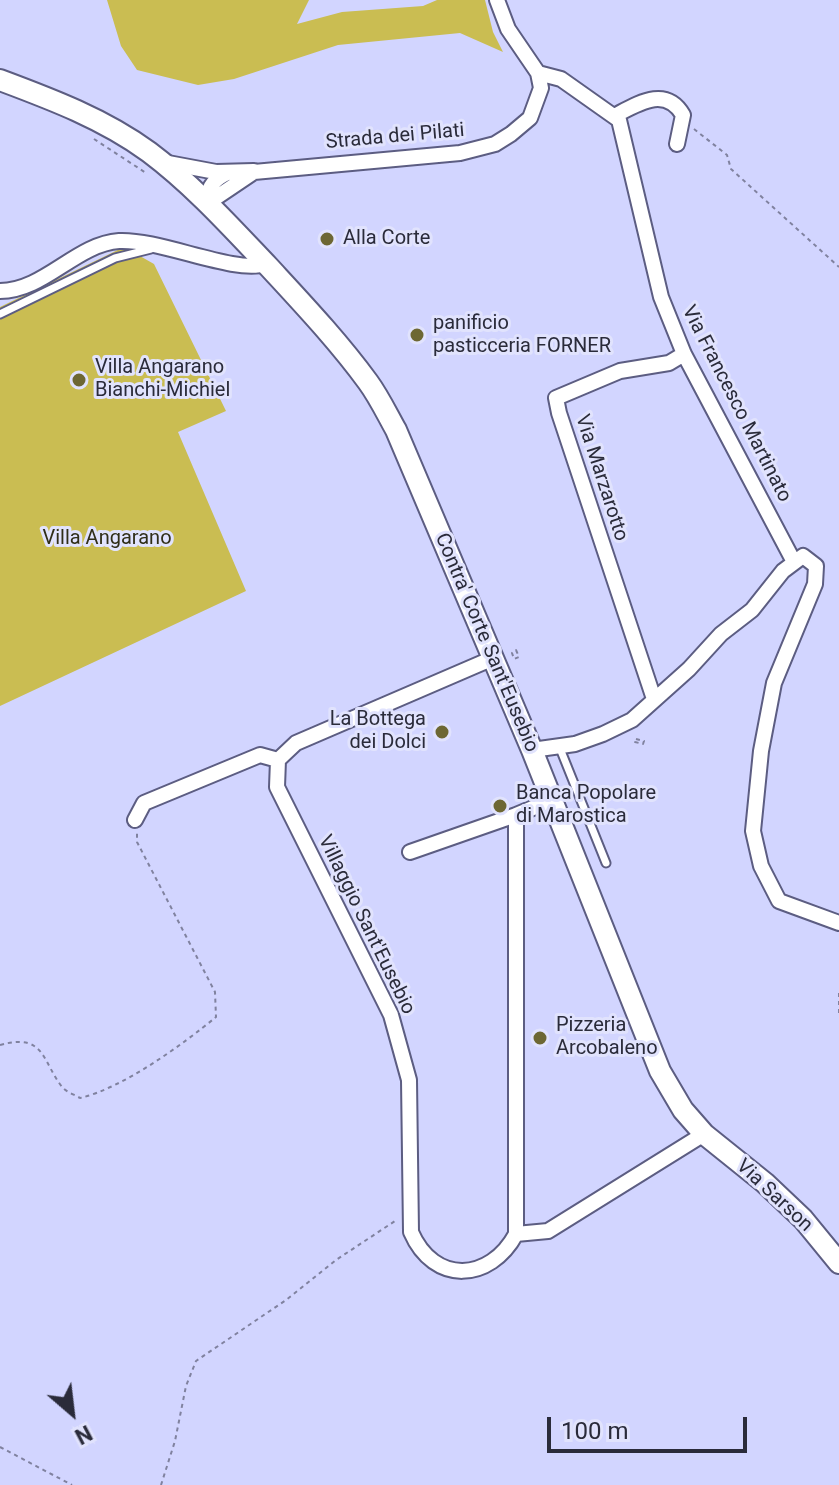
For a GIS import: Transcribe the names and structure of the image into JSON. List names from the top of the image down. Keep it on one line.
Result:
{"streets":{"street":["Strada dei Pilati","Via Francesco Martinato","Via Marzarotto","Contra' Corte Sant'Eusebio","Villaggio Sant'Eusebio","Via Sarson"]},"crossings":[["Strada dei Pilati","Contra' Corte Sant'Eusebio"],["Via Francesco Martinato","Via Marzarotto"],["Contra' Corte Sant'Eusebio","Via Sarson"]],"parks":["Villa Angarano"],"places":["Alla Corte","panificio pasticceria FORNER","Villa Angarano Bianchi-Michiel","La Bottega dei Dolci","Banca Popolare di Marostica","Pizzeria Arcobaleno"],"scale_bar":"100 m","north":"bottom right"}
